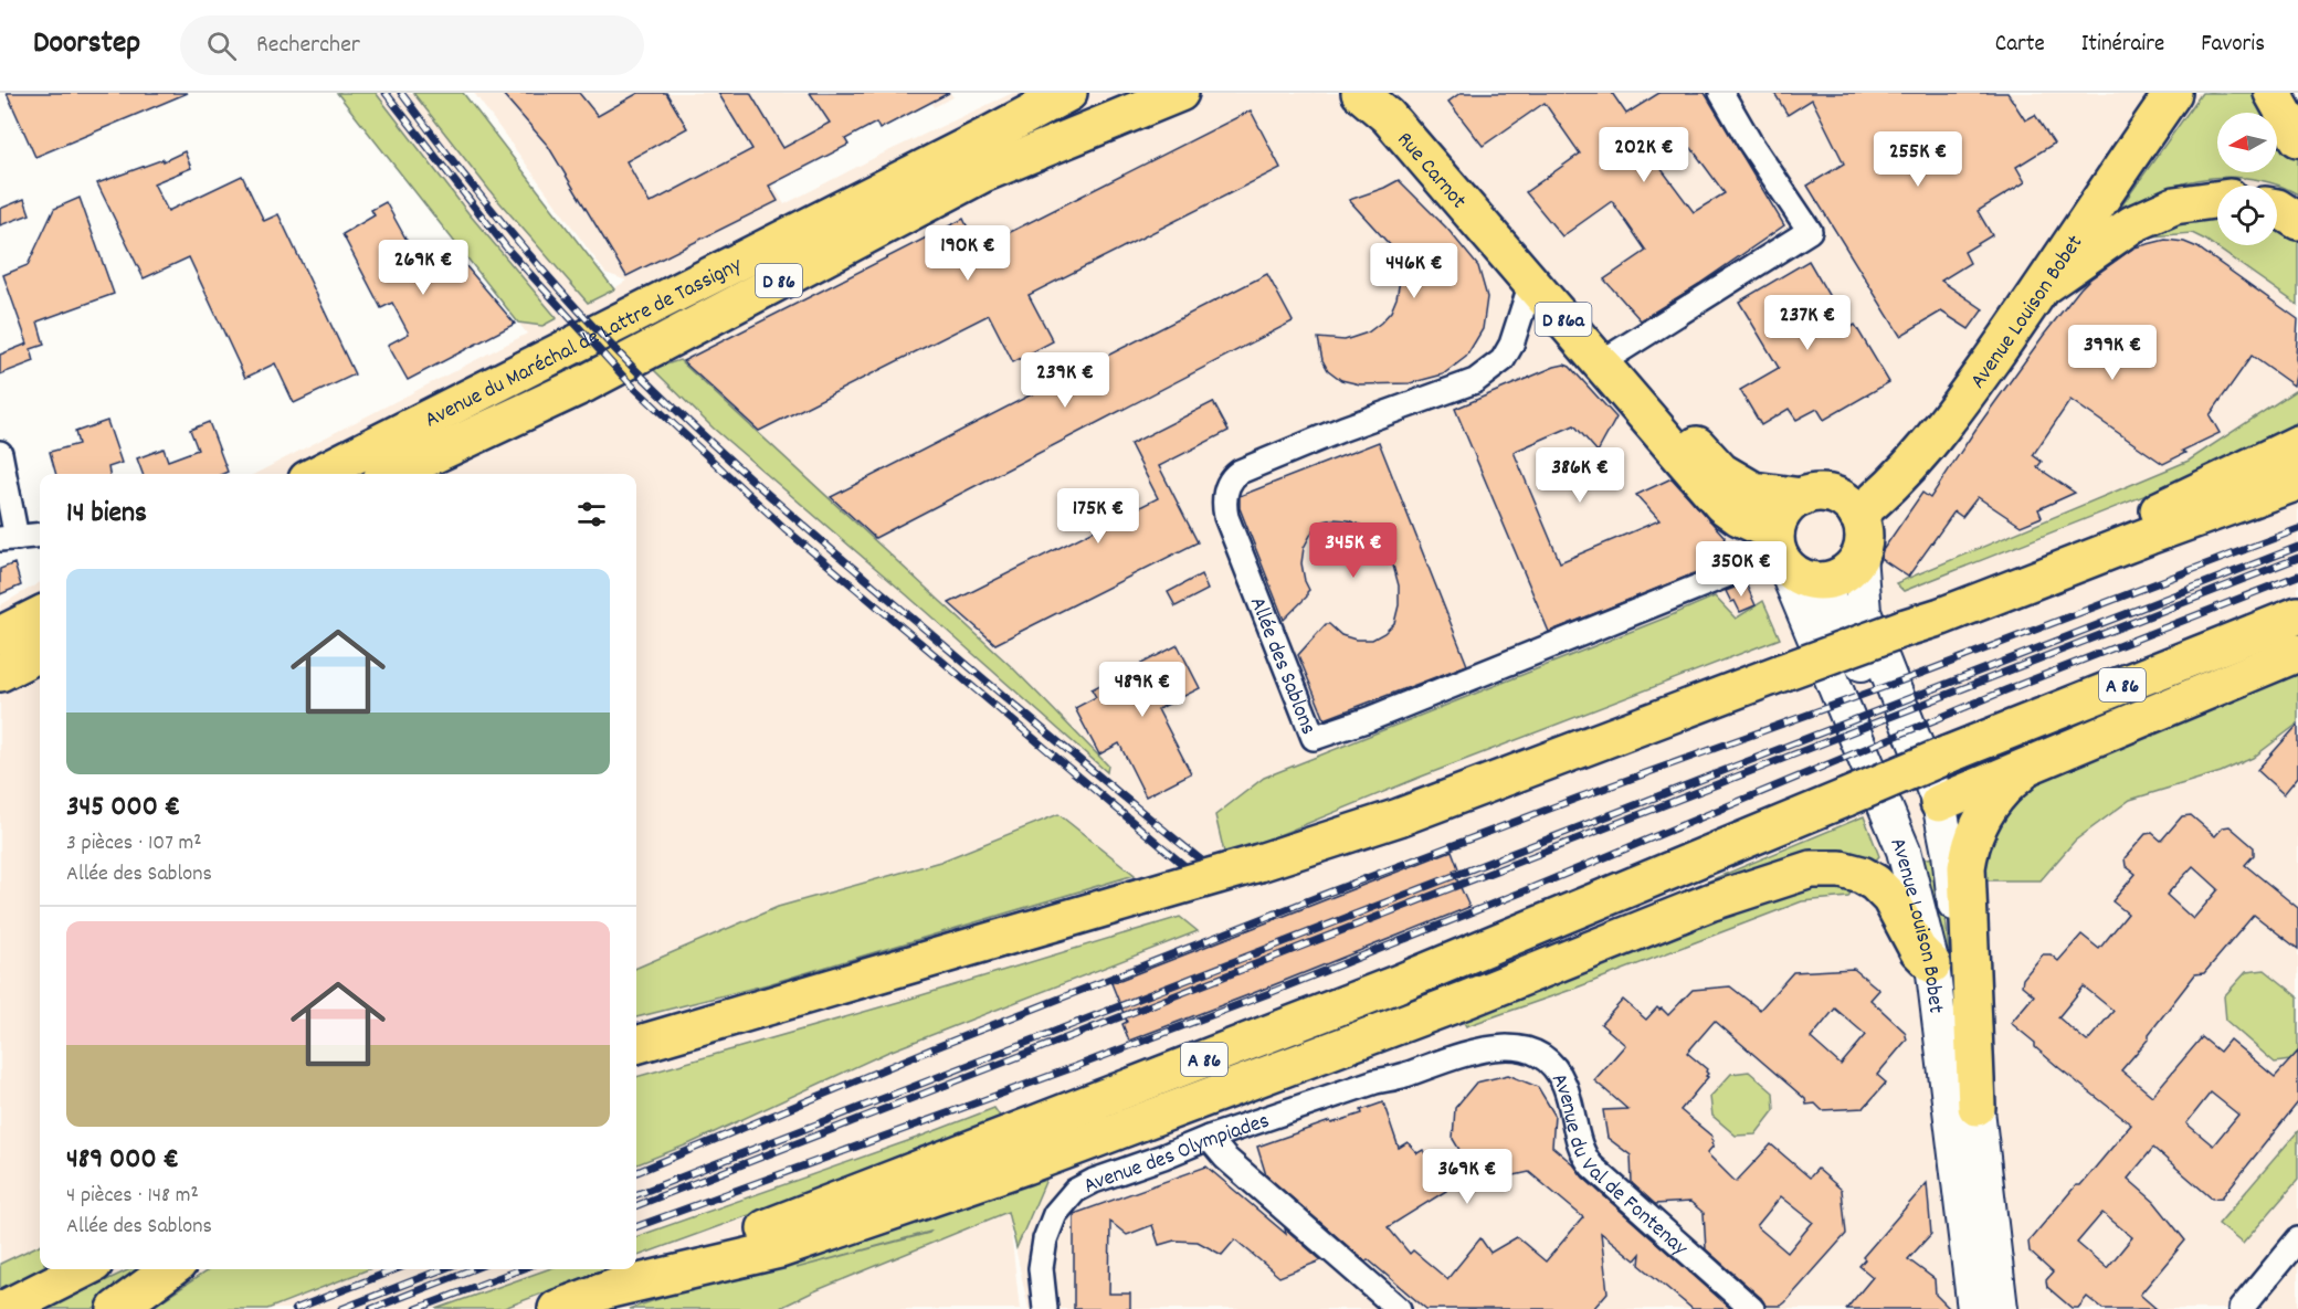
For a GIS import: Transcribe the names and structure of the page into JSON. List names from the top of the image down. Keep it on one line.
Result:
{"streets":{"main road":["Rue Carnot","D 86","Avenue Louison Bobet","D 86a","Avenue du Maréchal de Lattre de Tassigny","A 86"],"street":["Allée des Sablons","Avenue des Olympiades","Avenue du Val de Fontenay"]},"crossings":[["Rue Carnot","Avenue Louison Bobet"],["Rue Carnot","Allée des Sablons"],["Avenue Louison Bobet","Allée des Sablons"],["Avenue des Olympiades","Avenue du Val de Fontenay"]],"north":"left","page":{"header":"Doorstep","search":"Rechercher","nav":["Carte","Itinéraire","Favoris"],"price":["202K €","255K €","190K €","269K €","446K €","237K €","399K €","239K €","386K €","175K €","345K €","350K €","489K €","369K €"],"heading":"14 biens","list":[{"name":"345 000 €","note":"3 pièces · 107 m² · Allée des Sablons"},{"name":"489 000 €","note":"4 pièces · 148 m² · Allée des Sablons"}]}}
